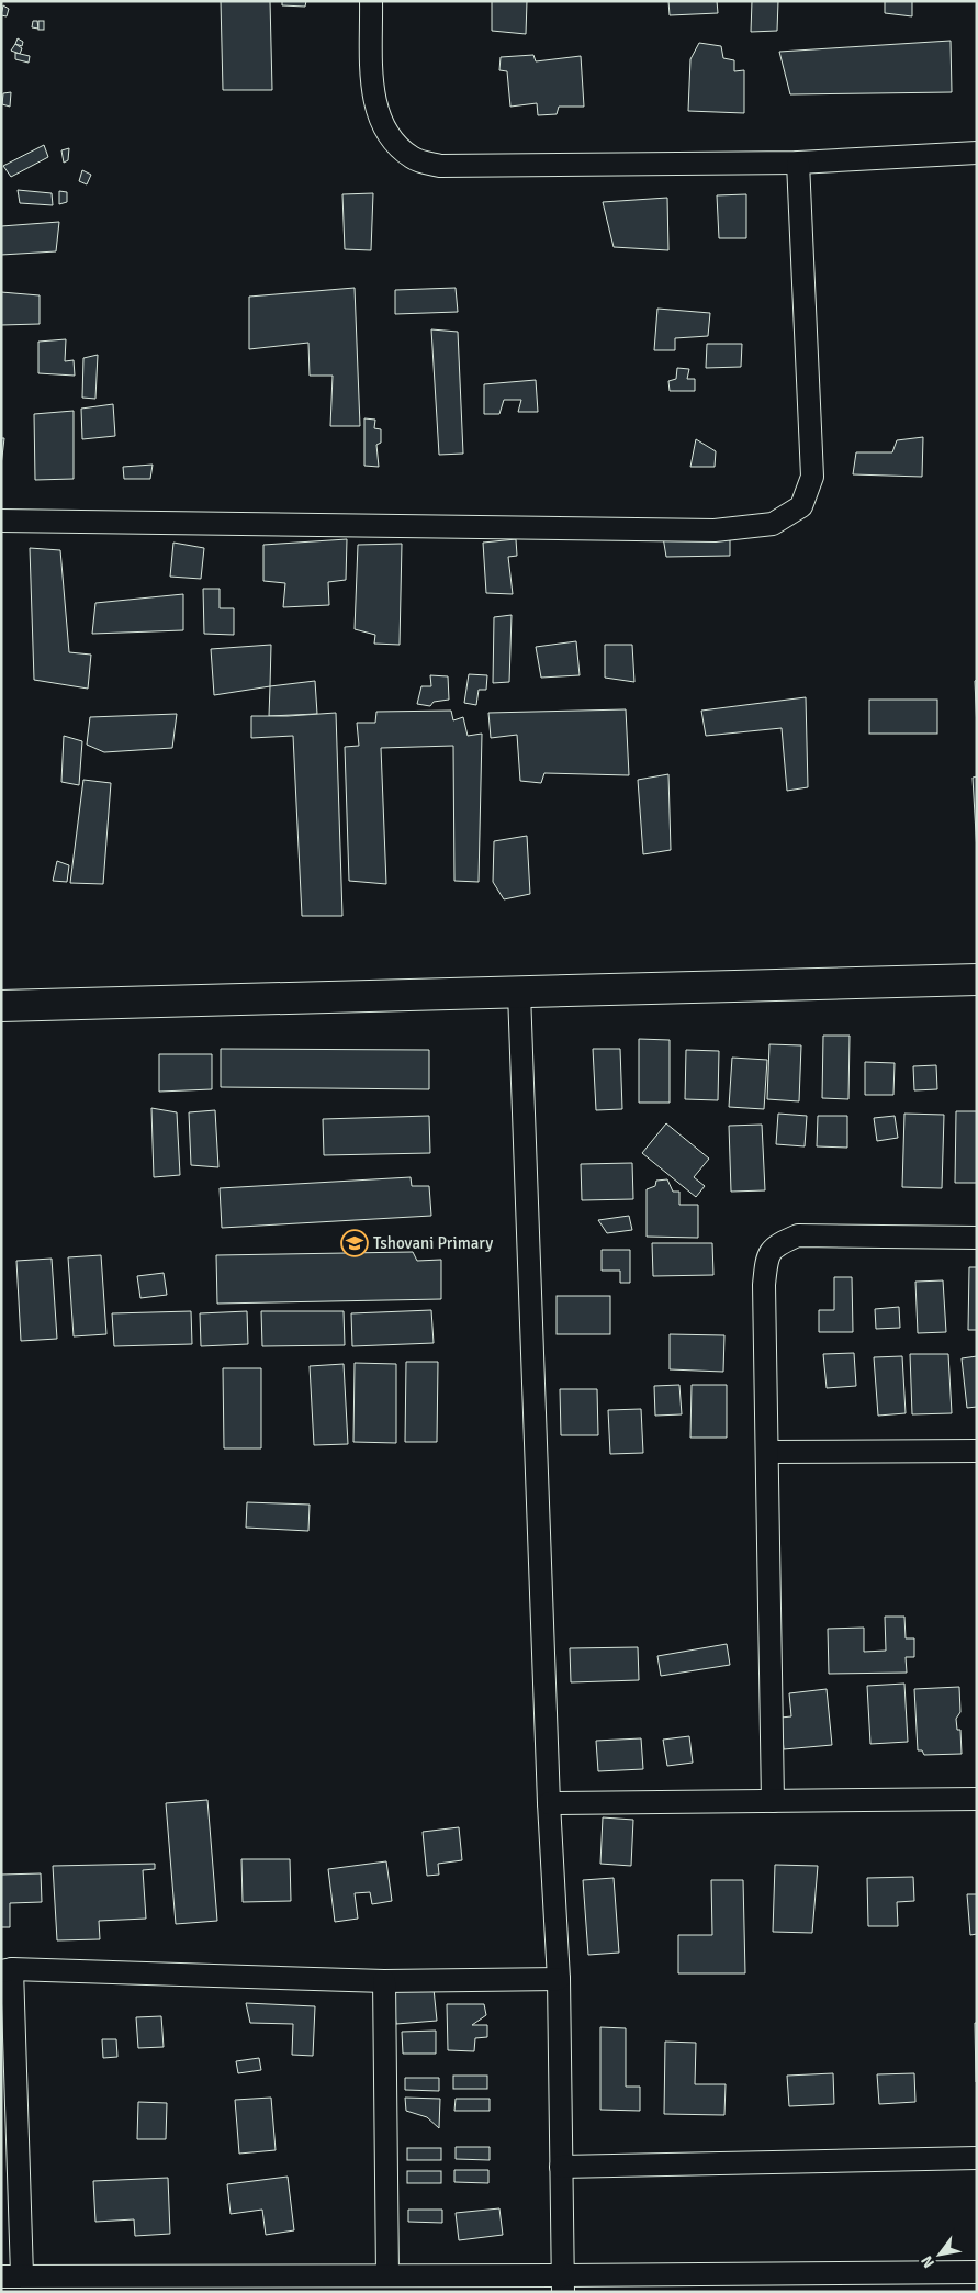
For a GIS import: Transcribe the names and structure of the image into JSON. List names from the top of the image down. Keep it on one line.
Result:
{"places":{"school or university":["Tshovani Primary"]},"north":"bottom left"}
